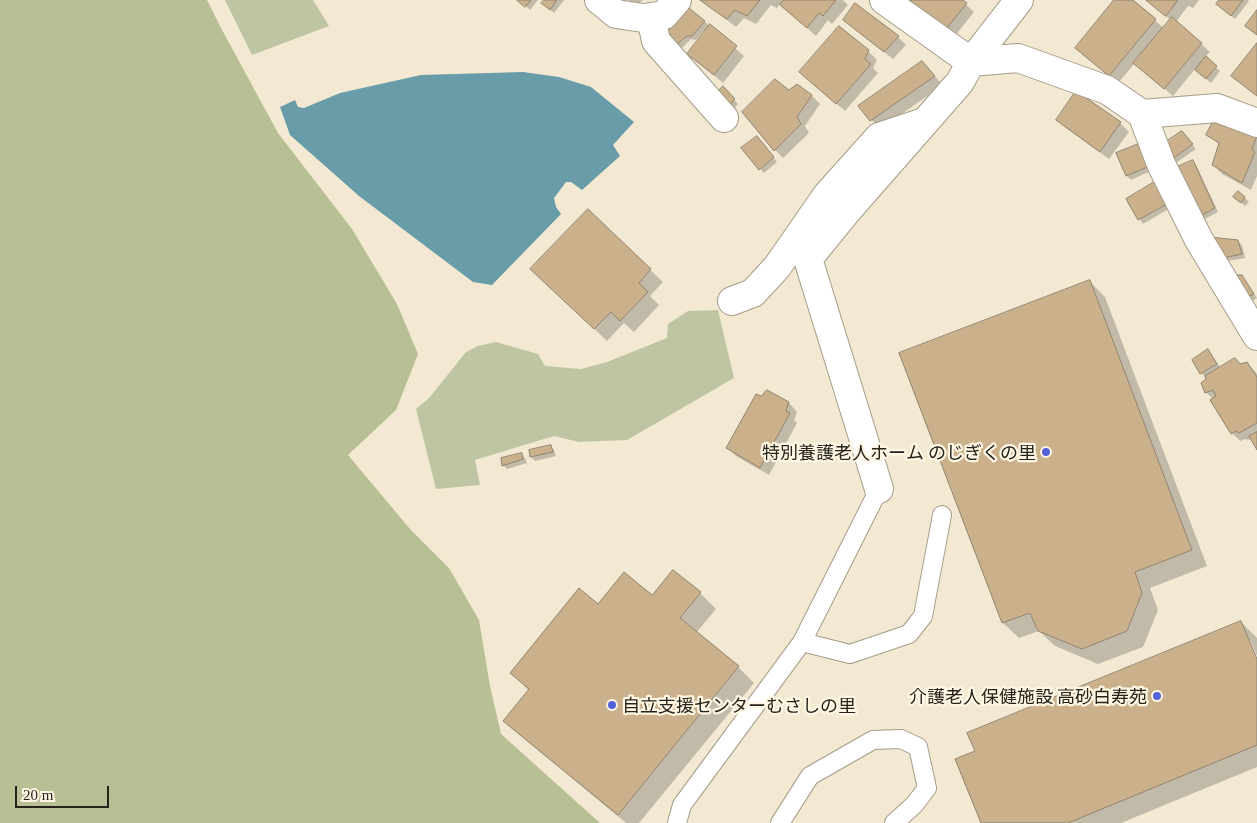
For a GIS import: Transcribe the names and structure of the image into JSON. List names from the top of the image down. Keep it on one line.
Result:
{"places":["特別養護老人ホーム のじぎくの里","介護老人保健施設 高砂白寿苑","自立支援センターむさしの里"],"scale_bar":"20 m"}
